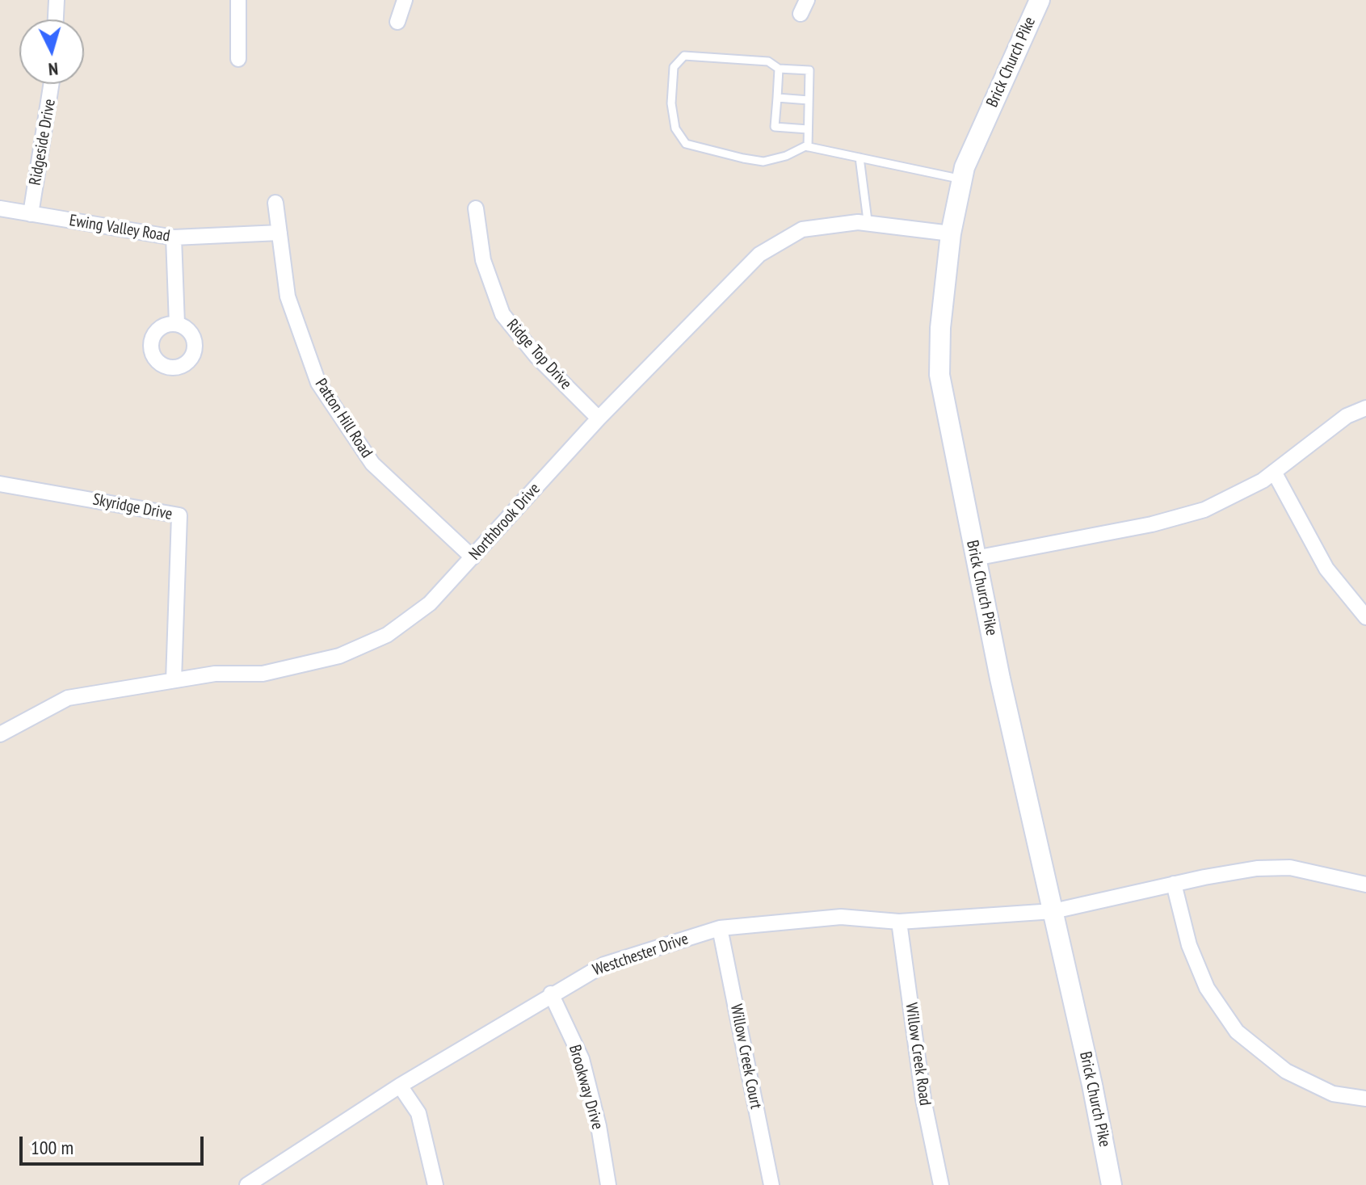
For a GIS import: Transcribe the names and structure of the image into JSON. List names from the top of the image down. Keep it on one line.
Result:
{"streets":{"main road":["Brick Church Pike"],"street":["Ridgeside Drive","Ewing Valley Road","Ridge Top Drive","Patton Hill Road","Skyridge Drive","Northbrook Drive","Westchester Drive","Willow Creek Road","Willow Creek Court","Brookway Drive"]},"crossings":[["Brick Church Pike","Northbrook Drive"],["Brick Church Pike","Westchester Drive"],["Ridgeside Drive","Ewing Valley Road"],["Ewing Valley Road","Patton Hill Road"],["Ridge Top Drive","Northbrook Drive"],["Patton Hill Road","Northbrook Drive"],["Skyridge Drive","Northbrook Drive"],["Westchester Drive","Willow Creek Road"],["Westchester Drive","Willow Creek Court"],["Westchester Drive","Brookway Drive"]],"scale_bar":"100 m","north":"bottom"}
